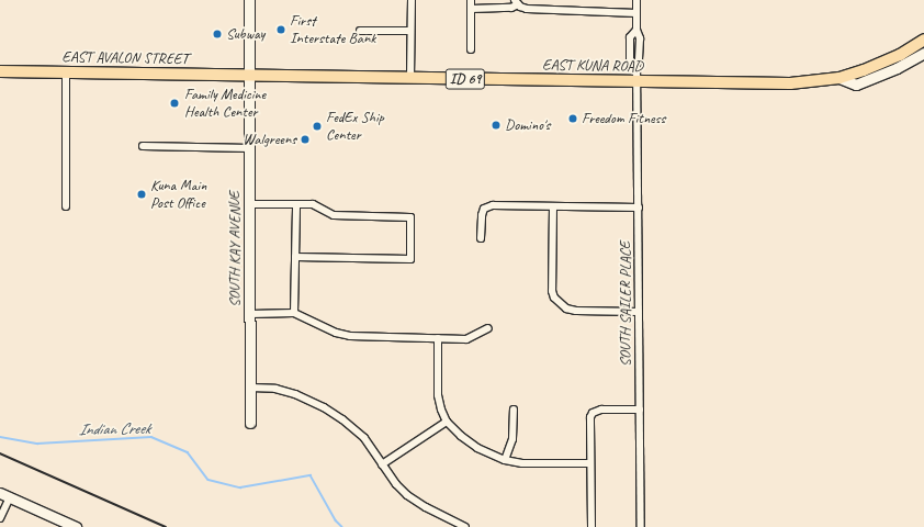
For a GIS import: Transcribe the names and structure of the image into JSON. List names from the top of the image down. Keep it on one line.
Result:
{"streets":{"main road":["EAST AVALON STREET","EAST KUNA ROAD","ID 69"],"street":["SOUTH KAY AVENUE","SOUTH SAILER PLACE"]},"crossings":[["EAST AVALON STREET","EAST KUNA ROAD"],["EAST AVALON STREET","SOUTH KAY AVENUE"],["EAST KUNA ROAD","SOUTH KAY AVENUE"],["EAST KUNA ROAD","SOUTH SAILER PLACE"]],"water":["Indian Creek"],"places":["First Interstate Bank","Subway","Family Medicine Health Center","Freedom Fitness","Domino's","FedEx Ship Center","Walgreens","Kuna Main Post Office"]}
